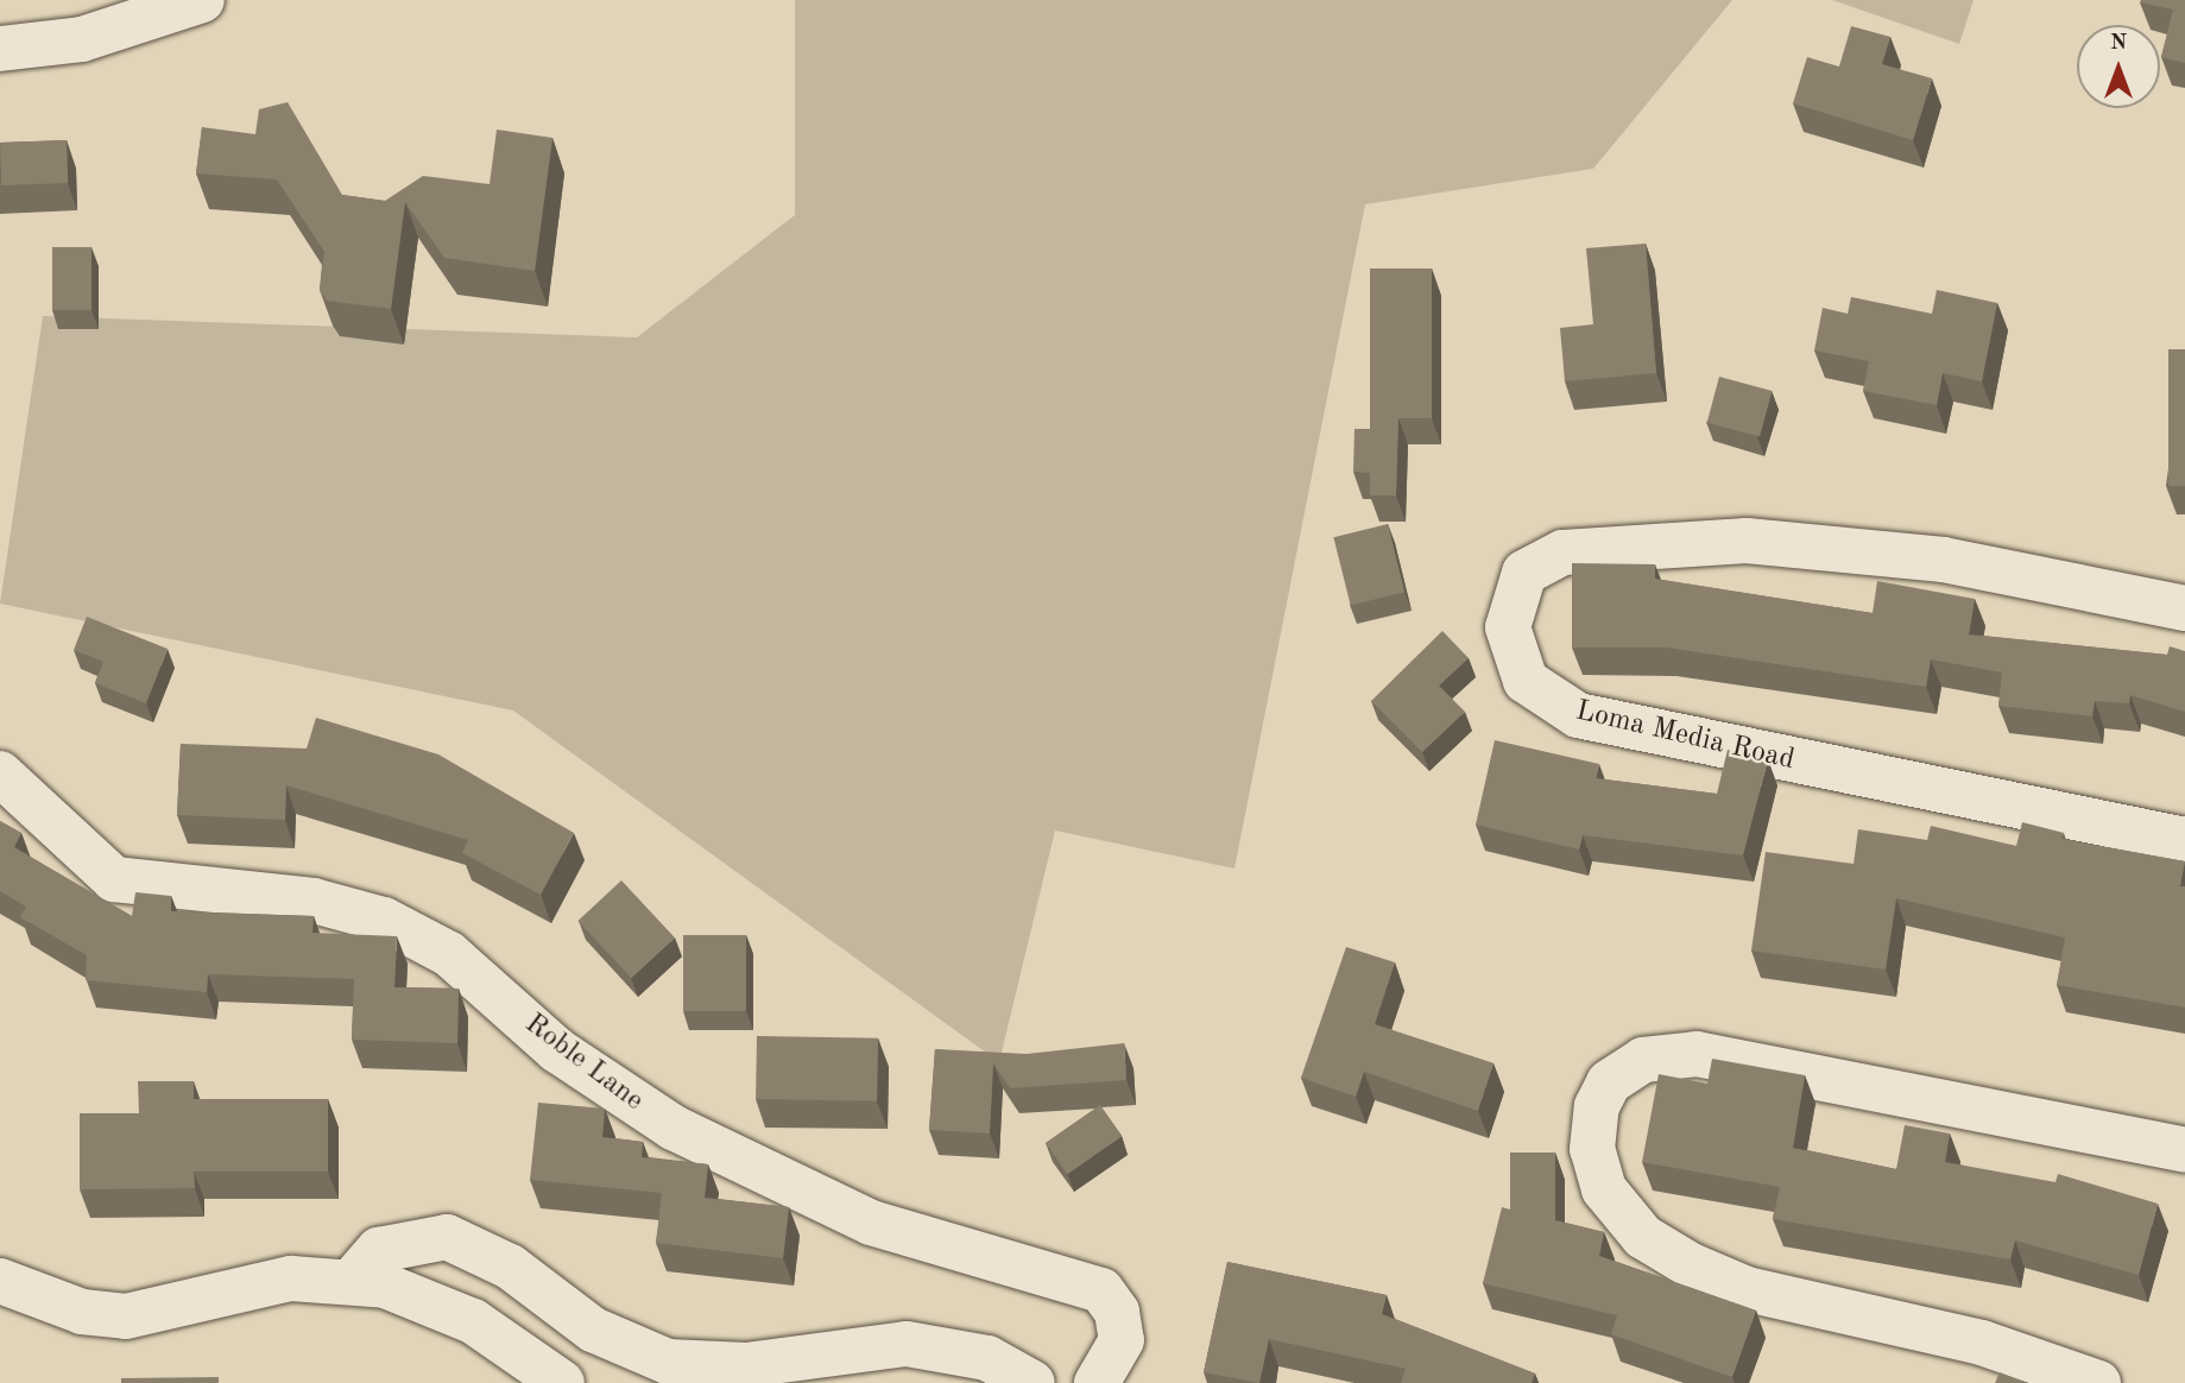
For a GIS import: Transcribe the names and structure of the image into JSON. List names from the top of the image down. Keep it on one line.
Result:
{"streets":{"street":["Loma Media Road","Roble Lane"]},"north":"top"}
